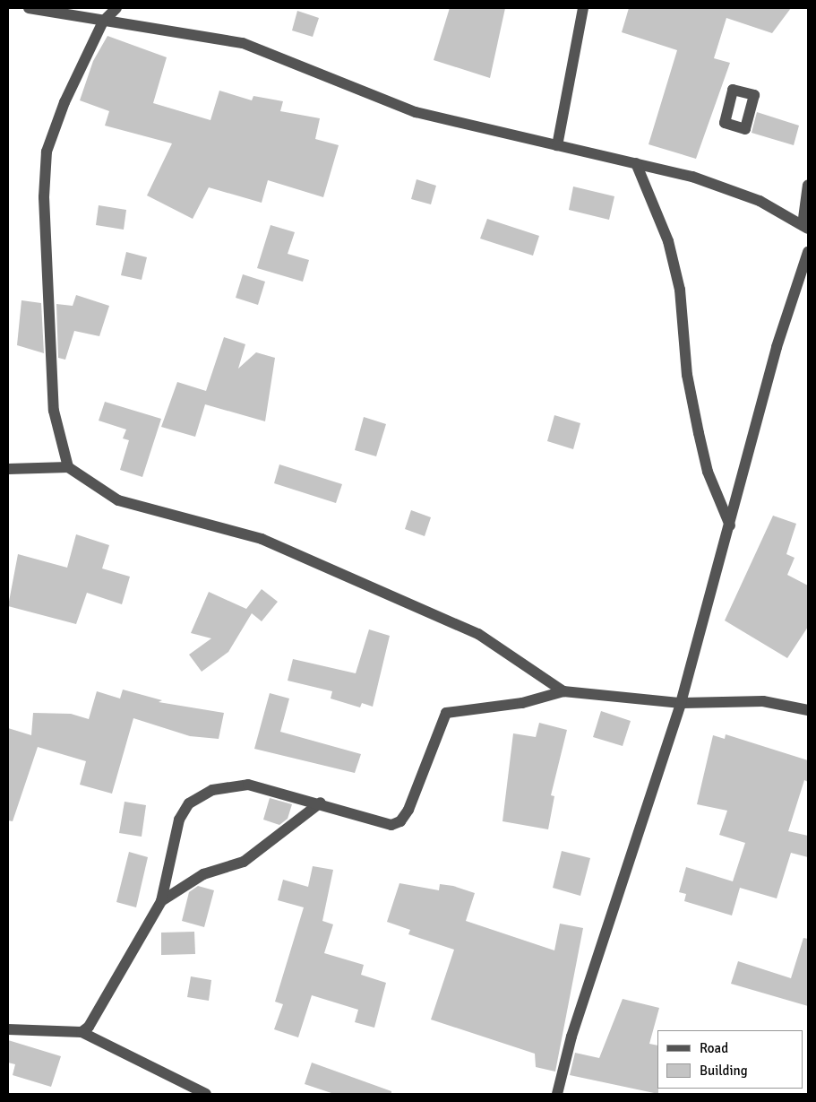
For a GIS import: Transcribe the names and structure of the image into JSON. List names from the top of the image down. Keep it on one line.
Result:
{"legend":["Road","Building"]}
